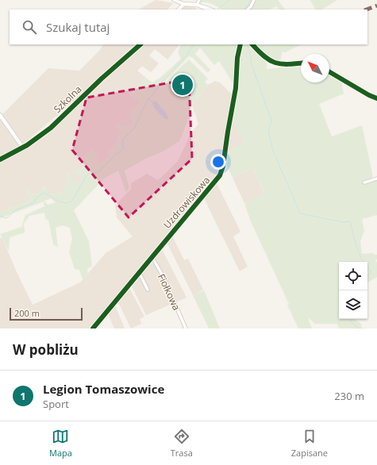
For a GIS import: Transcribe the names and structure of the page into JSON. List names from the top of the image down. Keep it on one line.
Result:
{"streets":{"street":["Szkolna","Uzdrowiskowa","Fiołkowa"]},"crossings":[["Uzdrowiskowa","Fiołkowa"]],"scale_bar":"200 m","north":"top left","page":{"search":"Szukaj tutaj","pins":"1","scale":"200 m","heading":"W pobliżu","list":[{"mark":"1","name":"Legion Tomaszowice","note":"Sport","value":"230 m"}],"nav":["Mapa","Trasa","Zapisane"]}}
